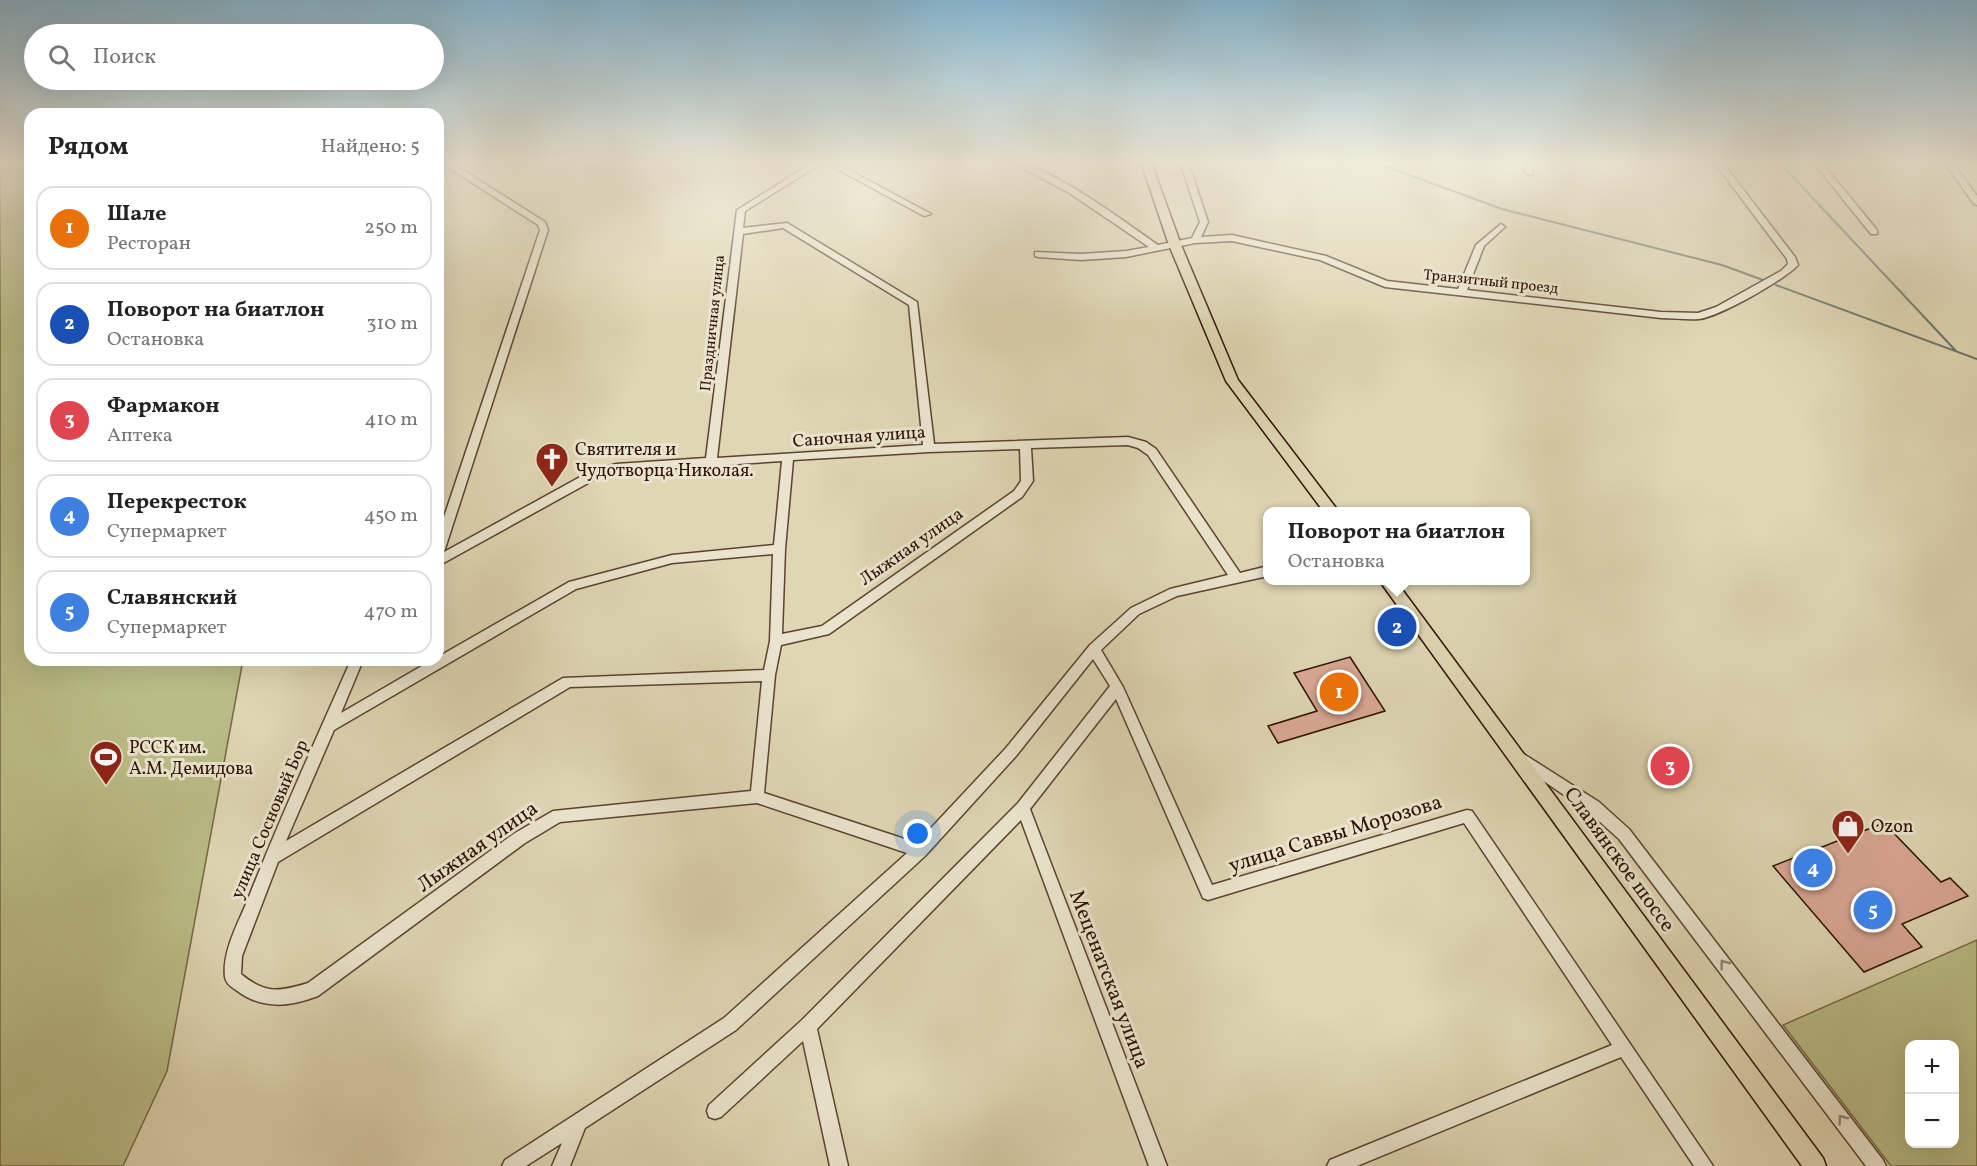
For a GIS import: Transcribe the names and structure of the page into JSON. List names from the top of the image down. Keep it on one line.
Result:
{"streets":{"main road":["Славянское шоссе"],"street":["Транзитный проезд","Праздничная улица","Саночная улица","Лыжная улица","улица Сосновый Бор","улица Саввы Морозова","Меценатская улица"]},"crossings":[["Праздничная улица","Саночная улица"],["Саночная улица","Лыжная улица"],["Лыжная улица","улица Сосновый Бор"]],"places":{"church":["Святителя и Чудотворца Николая."],"sports":["РССК им. А.М. Демидова"],"shop":["Ozon"]},"page":{"search":"Поиск","heading":["Рядом","Найдено: 5"],"list":[{"mark":"1","name":"Шале","note":"Ресторан","value":"250 m"},{"mark":"2","name":"Поворот на биатлон","note":"Остановка","value":"310 m"},{"mark":"3","name":"Фармакон","note":"Аптека","value":"410 m"},{"mark":"4","name":"Перекресток","note":"Супермаркет","value":"450 m"},{"mark":"5","name":"Славянский","note":"Супермаркет","value":"470 m"}],"popup":["Поворот на биатлон","Остановка"],"pins":["2","1","3","4","5"],"map_buttons":["+","−"]}}
